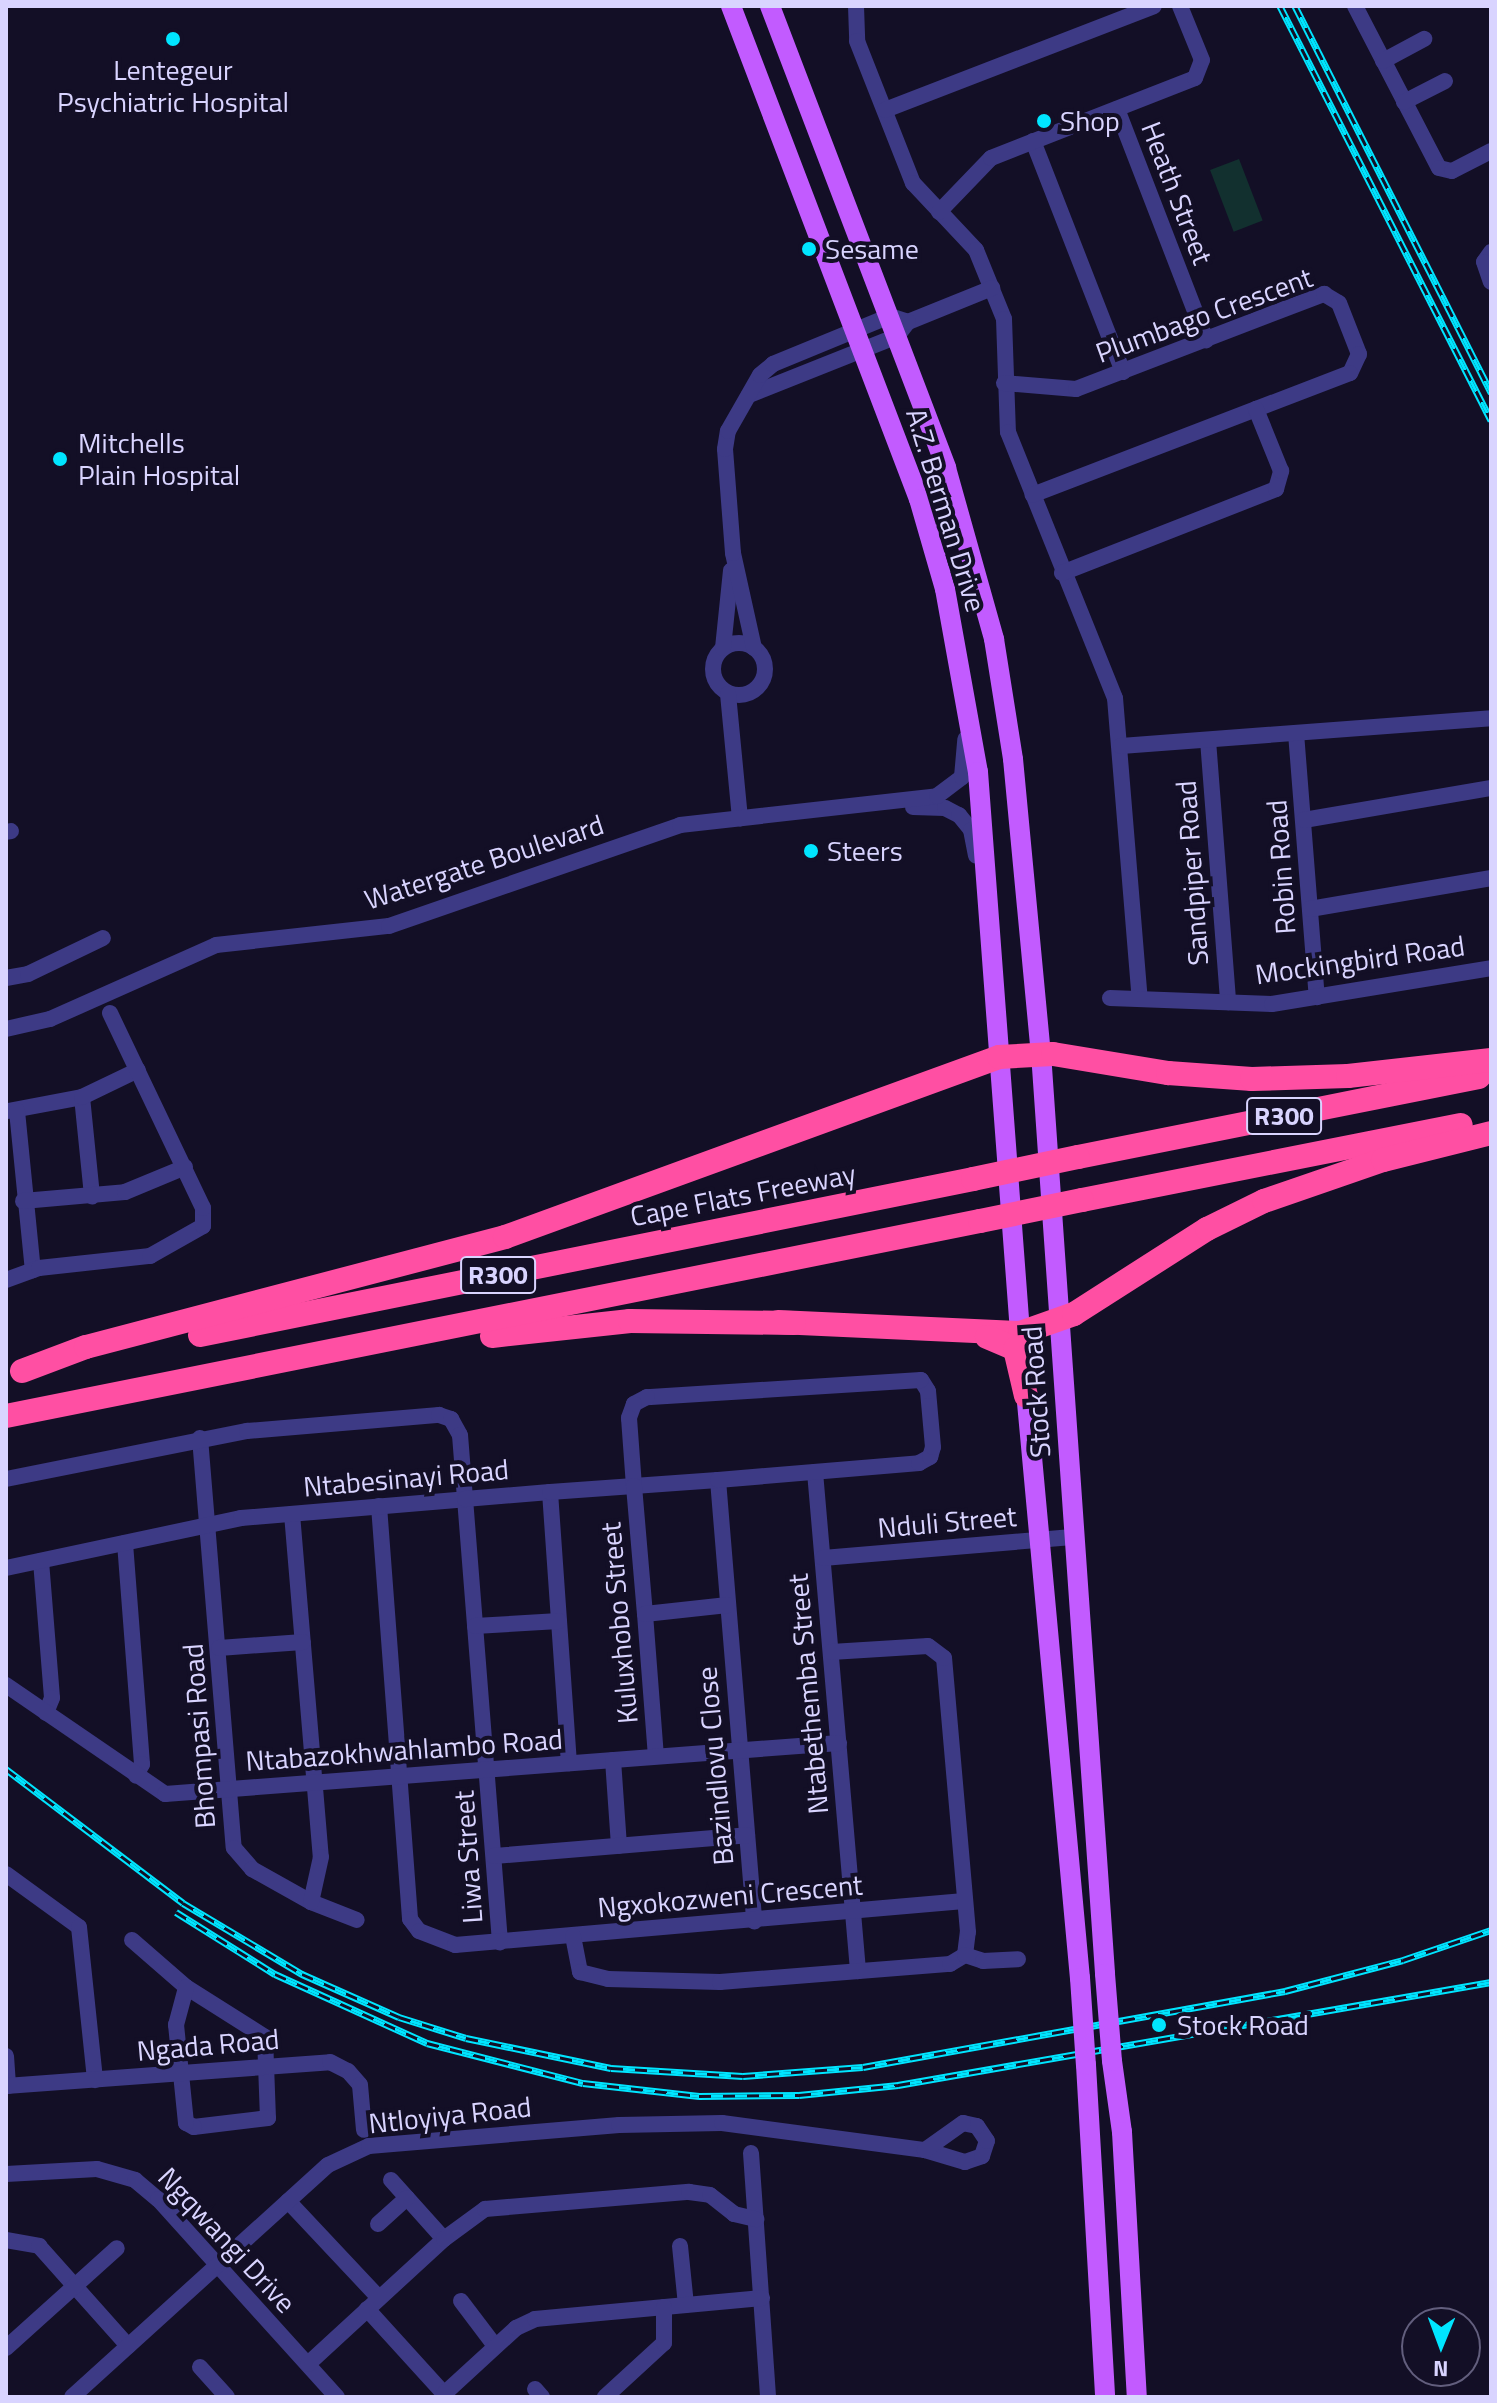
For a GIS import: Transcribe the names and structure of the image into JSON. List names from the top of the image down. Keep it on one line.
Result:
{"streets":{"highway":["R300","Cape Flats Freeway"],"main road":["A.Z. Berman Drive","Stock Road"],"street":["Heath Street","Plumbago Crescent","Watergate Boulevard","Robin Road","Sandpiper Road","Mockingbird Road","Ntabesinayi Road","Nduli Street","Kuluxhobo Street","Ntabethemba Street","Bhompasi Road","Ntabazokhwahlambo Road","Bazindlovu Close","Liwa Street","Ngxokozweni Crescent","Ngada Road","Ntloyiya Road","Ngqwangi Drive"]},"crossings":[["Heath Street","Plumbago Crescent"],["A.Z. Berman Drive","Watergate Boulevard"],["A.Z. Berman Drive","Stock Road"],["Robin Road","Mockingbird Road"],["Sandpiper Road","Mockingbird Road"],["Stock Road","Nduli Street"],["Ntabesinayi Road","Kuluxhobo Street"],["Ntabesinayi Road","Ntabethemba Street"],["Ntabesinayi Road","Bhompasi Road"],["Ntabesinayi Road","Bazindlovu Close"],["Ntabesinayi Road","Liwa Street"],["Nduli Street","Ntabethemba Street"],["Kuluxhobo Street","Ntabethemba Street"],["Kuluxhobo Street","Ntabazokhwahlambo Road"],["Ntabethemba Street","Ntabazokhwahlambo Road"],["Ntabethemba Street","Ngxokozweni Crescent"],["Bhompasi Road","Ntabazokhwahlambo Road"],["Bhompasi Road","Liwa Street"],["Ntabazokhwahlambo Road","Bazindlovu Close"],["Ntabazokhwahlambo Road","Liwa Street"],["Ntabazokhwahlambo Road","Ngxokozweni Crescent"],["Bazindlovu Close","Ngxokozweni Crescent"],["Liwa Street","Ngxokozweni Crescent"],["Ntloyiya Road","Ngqwangi Drive"]],"places":["Lentegeur Psychiatric Hospital","Shop","Sesame","Mitchells Plain Hospital","Steers","Stock Road"],"north":"bottom"}
